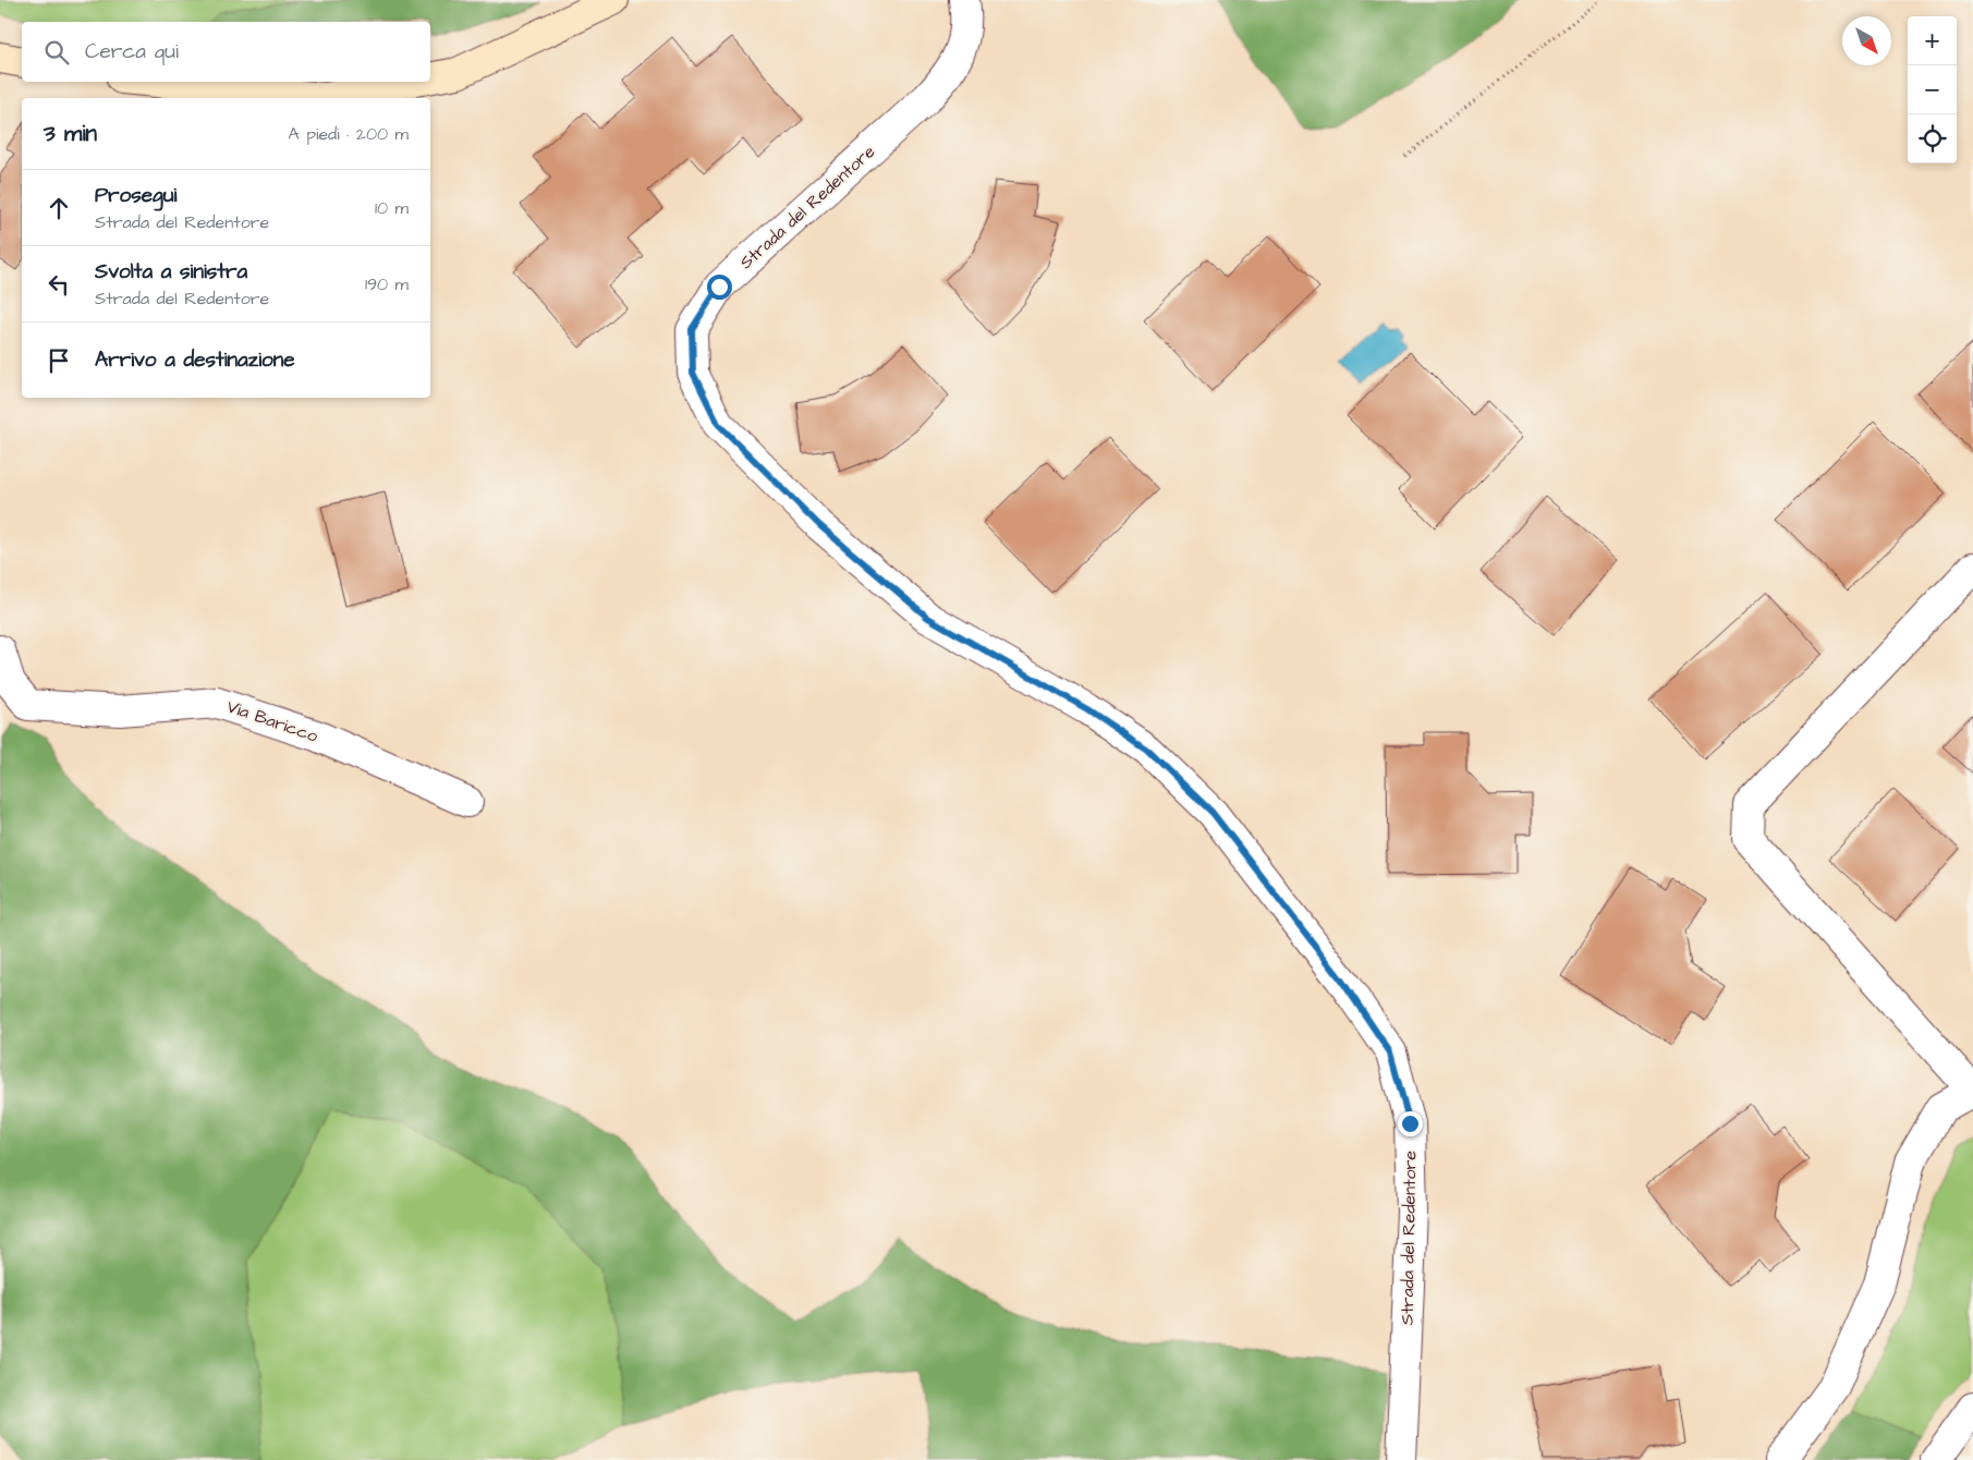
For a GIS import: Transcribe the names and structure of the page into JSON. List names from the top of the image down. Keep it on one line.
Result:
{"streets":{"street":["Strada del Redentore","Via Baricco"]},"north":"bottom right","page":{"map_buttons":["+","−"],"search":"Cerca qui","heading":["3 min","A piedi · 200 m"],"list":[["Prosegui","Strada del Redentore","10 m"],["Svolta a sinistra","Strada del Redentore","190 m"],"Arrivo a destinazione"]}}
